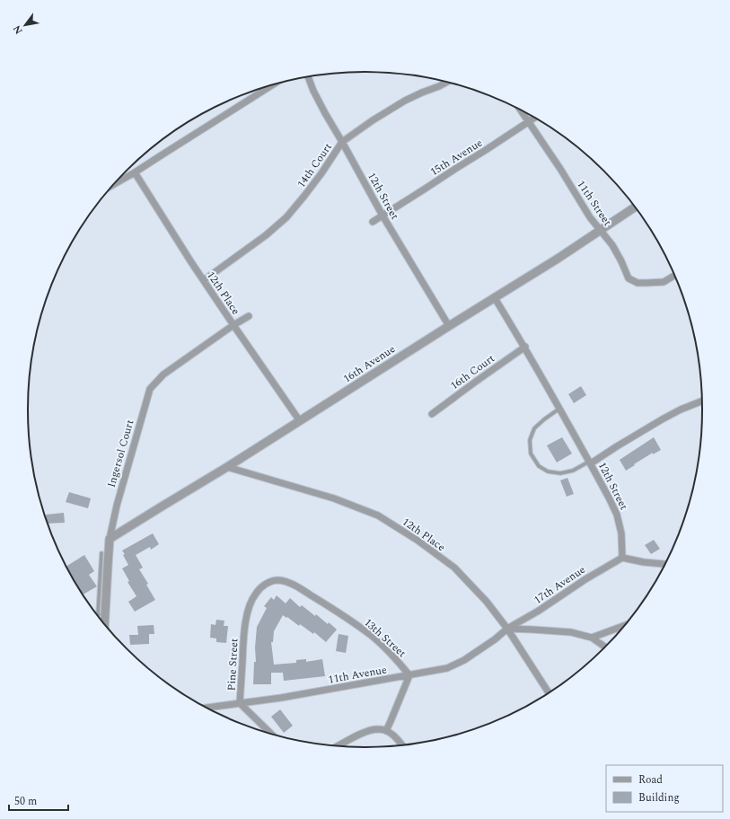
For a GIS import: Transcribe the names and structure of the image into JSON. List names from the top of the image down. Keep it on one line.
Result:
{"streets":{"street":["15th Avenue","14th Court","12th Street","11th Street","12th Place","16th Avenue","16th Court","Ingersol Court","17th Avenue","13th Street","Pine Street","11th Avenue"]},"crossings":[["15th Avenue","12th Street"],["15th Avenue","11th Street"],["14th Court","12th Street"],["14th Court","12th Place"],["12th Street","16th Avenue"],["12th Street","16th Court"],["12th Street","17th Avenue"],["11th Street","16th Avenue"],["12th Place","16th Avenue"],["12th Place","Ingersol Court"],["12th Place","17th Avenue"],["12th Place","11th Avenue"],["16th Avenue","Ingersol Court"],["17th Avenue","11th Avenue"],["13th Street","Pine Street"],["13th Street","11th Avenue"],["Pine Street","11th Avenue"]],"legend":["Road","Building"],"scale_bar":"50 m","north":"bottom left"}
